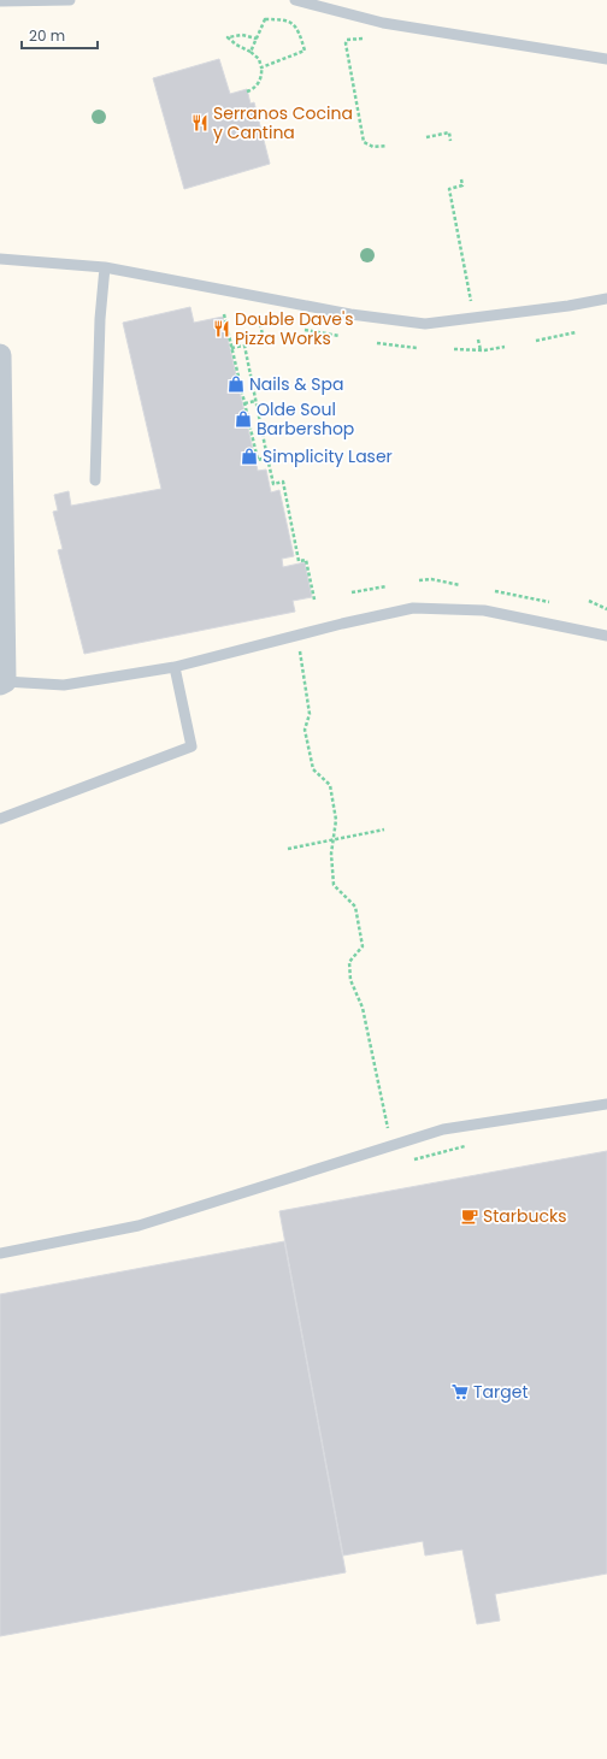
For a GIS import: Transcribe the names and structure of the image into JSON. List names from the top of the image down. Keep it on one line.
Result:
{"places":{"restaurant":["Serranos Cocina y Cantina","Double Dave's Pizza Works"],"shop":["Nails & Spa","Olde Soul Barbershop","Simplicity Laser"],"cafe":["Starbucks"],"supermarket":["Target"]},"scale_bar":"20 m"}
